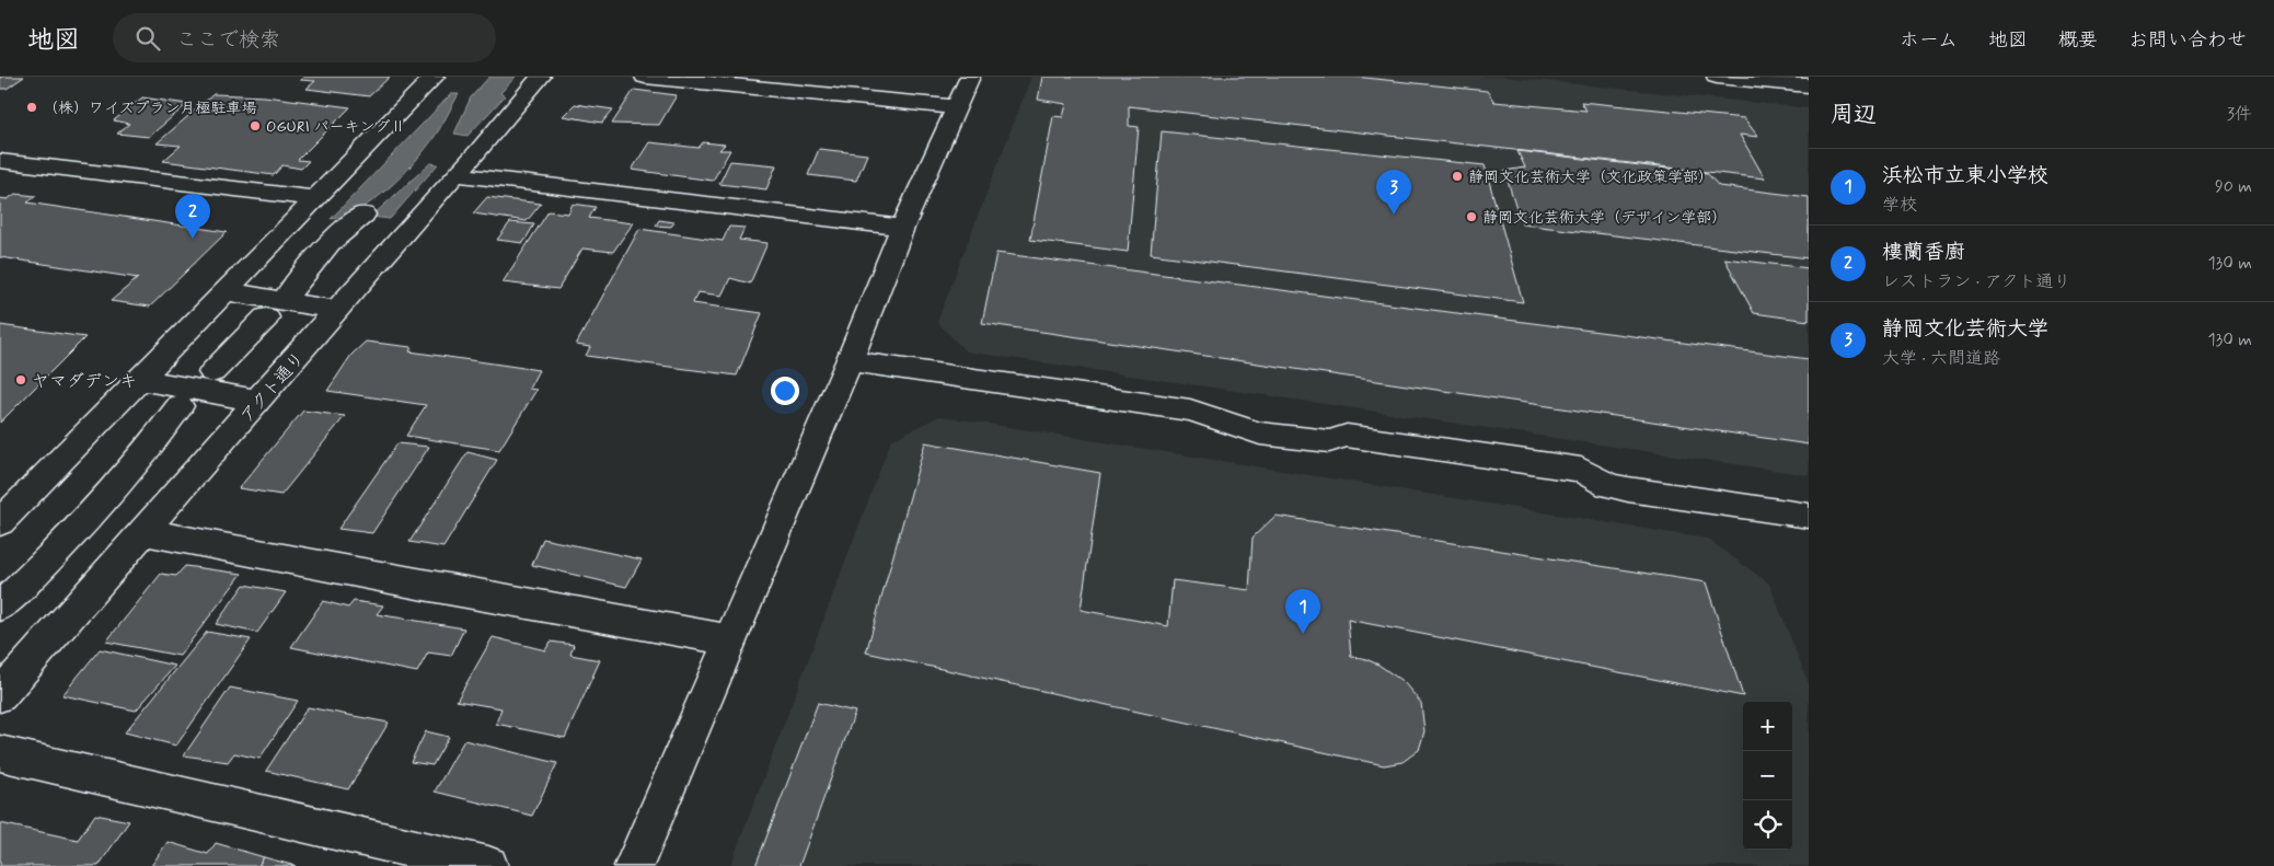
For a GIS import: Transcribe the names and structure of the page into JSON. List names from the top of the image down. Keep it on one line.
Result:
{"streets":{"street":["アクト通り"]},"places":["（株）ワイズプラン月極駐車場","OGURI パーキングⅡ","静岡文化芸術大学（文化政策学部）","静岡文化芸術大学（デザイン学部）","ヤマダデンキ"],"page":{"header":"地図","search":"ここで検索","nav":["ホーム","地図","概要","お問い合わせ"],"heading":["周辺","3件"],"list":[{"mark":"1","name":"浜松市立東小学校","note":"学校","value":"90 m"},{"mark":"2","name":"樓蘭香廚","note":"レストラン · アクト通り","value":"130 m"},{"mark":"3","name":"静岡文化芸術大学","note":"大学 · 六間道路","value":"130 m"}],"pins":["3","2","1"],"map_buttons":["+","−"]}}
